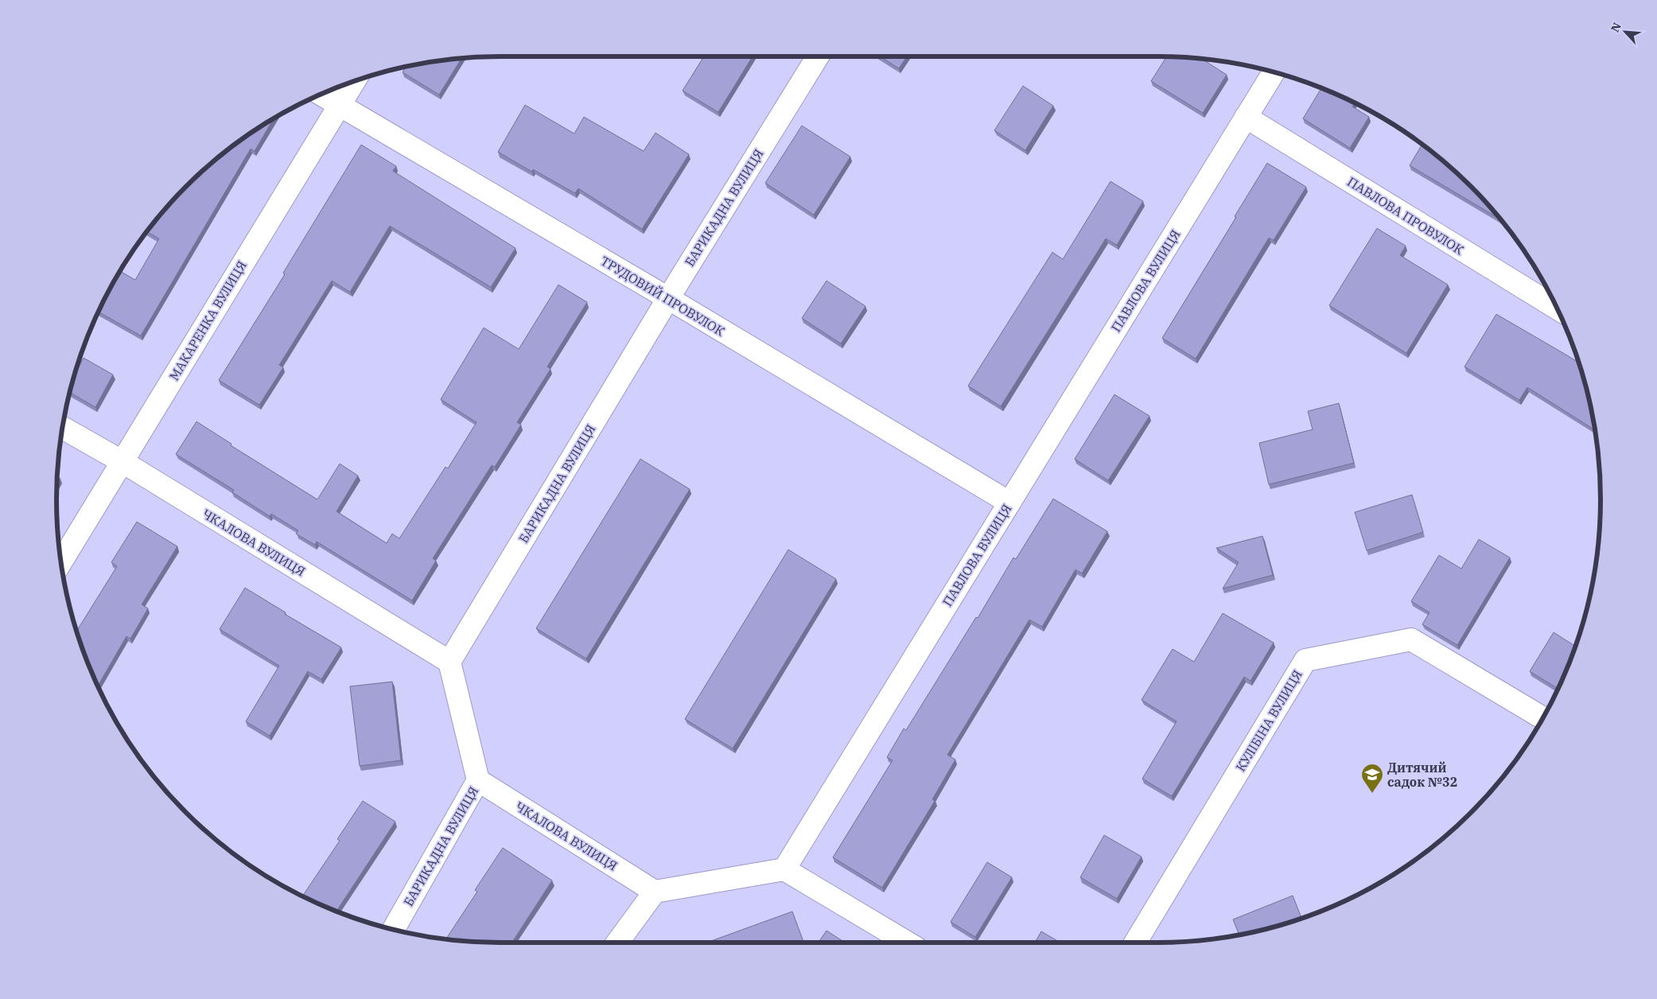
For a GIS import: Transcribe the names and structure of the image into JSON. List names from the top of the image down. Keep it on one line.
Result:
{"streets":{"street":["БАРИКАДНА ВУЛИЦЯ","ПАВЛОВА ПРОВУЛОК","ПАВЛОВА ВУЛИЦЯ","ТРУДОВИЙ ПРОВУЛОК","МАКАРЕНКА ВУЛИЦЯ","ЧКАЛОВА ВУЛИЦЯ","КУЛІБІНА ВУЛИЦЯ"]},"crossings":[["БАРИКАДНА ВУЛИЦЯ","ТРУДОВИЙ ПРОВУЛОК"],["БАРИКАДНА ВУЛИЦЯ","ЧКАЛОВА ВУЛИЦЯ"],["ПАВЛОВА ПРОВУЛОК","ПАВЛОВА ВУЛИЦЯ"],["ПАВЛОВА ВУЛИЦЯ","ТРУДОВИЙ ПРОВУЛОК"],["ТРУДОВИЙ ПРОВУЛОК","МАКАРЕНКА ВУЛИЦЯ"],["МАКАРЕНКА ВУЛИЦЯ","ЧКАЛОВА ВУЛИЦЯ"]],"places":{"school or university":["Дитячий садок №32"]},"north":"top left"}
